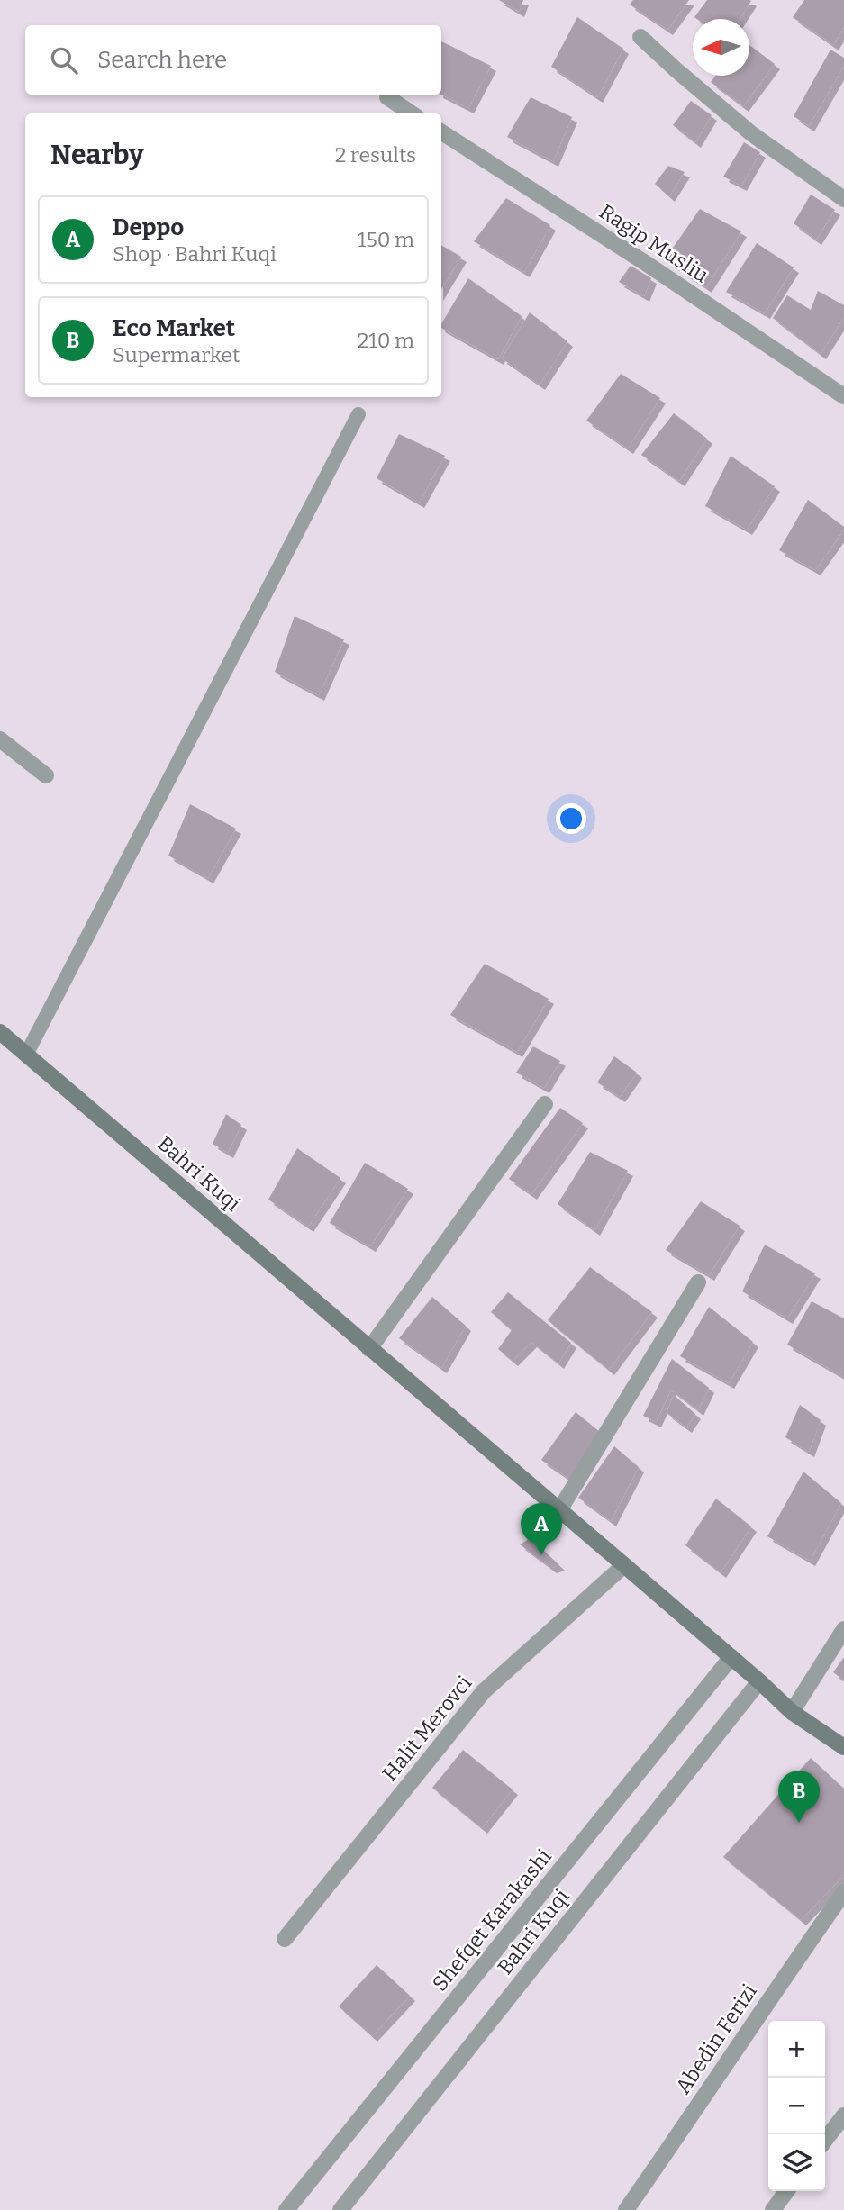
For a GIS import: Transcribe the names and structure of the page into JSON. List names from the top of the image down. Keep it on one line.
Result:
{"streets":{"street":["Ragip Musliu","Bahri Kuqi","Halit Merovci","Shefqet Karakashi","Abedin Ferizi"]},"crossings":[["Bahri Kuqi","Halit Merovci"],["Bahri Kuqi","Shefqet Karakashi"]],"north":"left","page":{"search":"Search here","heading":["Nearby","2 results"],"list":[{"mark":"A","name":"Deppo","note":"Shop · Bahri Kuqi","value":"150 m"},{"mark":"B","name":"Eco Market","note":"Supermarket","value":"210 m"}],"pins":["A","B"],"map_buttons":["+","−"]}}
